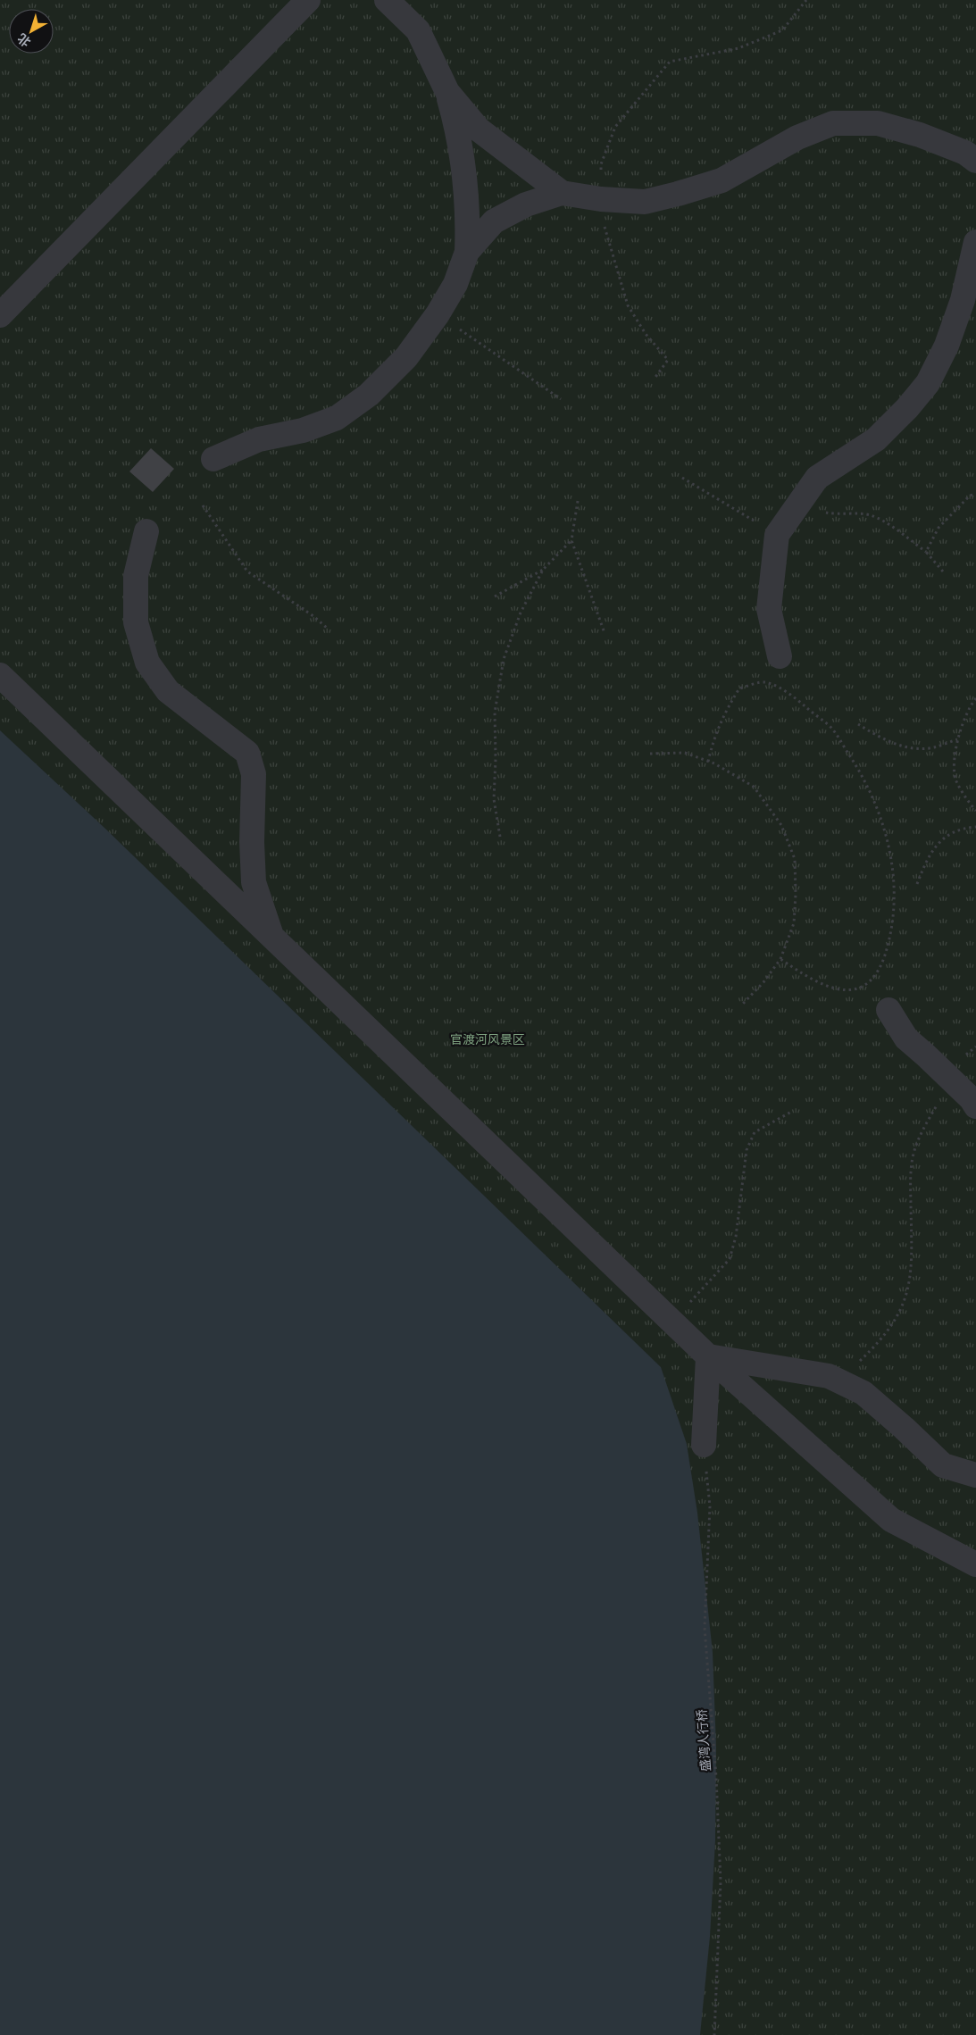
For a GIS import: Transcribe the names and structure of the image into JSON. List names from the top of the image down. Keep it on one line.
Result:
{"streets":{"path":["盛湾人行桥"]},"parks":["官渡河风景区"],"north":"bottom left"}
